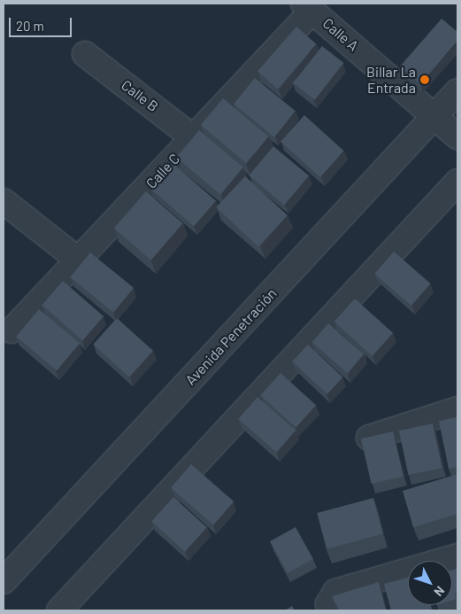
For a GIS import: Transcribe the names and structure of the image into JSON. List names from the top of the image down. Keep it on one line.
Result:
{"streets":{"street":["Calle A","Calle B","Calle C","Avenida Penetración"]},"crossings":[["Calle A","Calle C"],["Calle A","Avenida Penetración"],["Calle B","Calle C"]],"places":["Billar La Entrada"],"scale_bar":"20 m","north":"bottom right"}
